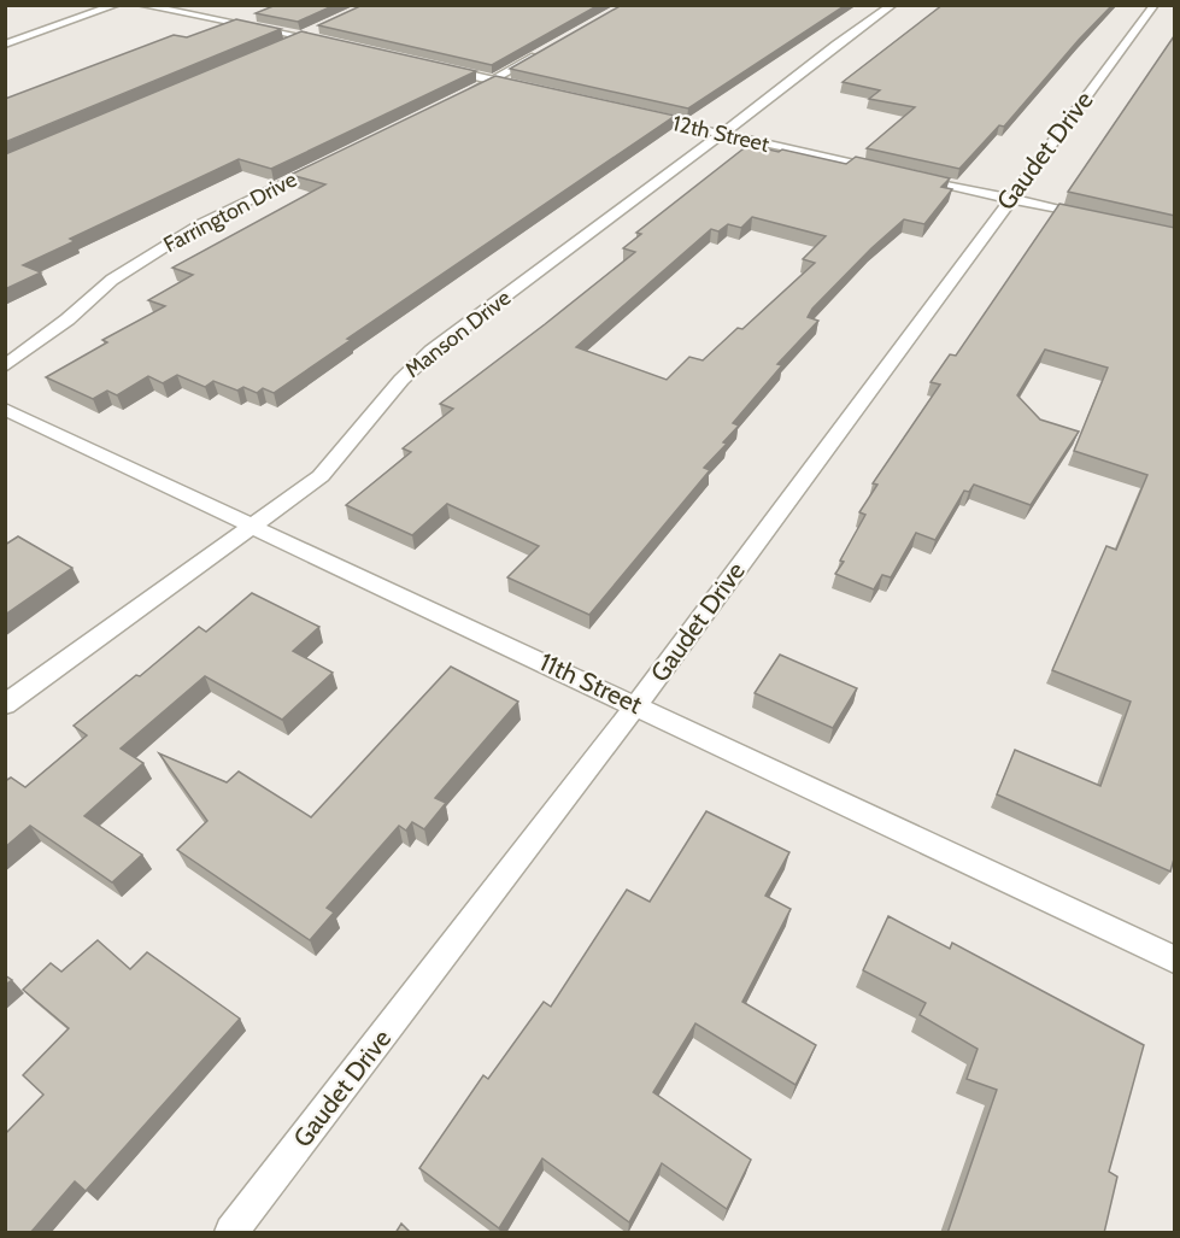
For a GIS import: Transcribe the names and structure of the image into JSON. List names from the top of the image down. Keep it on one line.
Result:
{"streets":{"street":["12th Street","Gaudet Drive","Farrington Drive","Manson Drive","11th Street"]},"crossings":[["12th Street","Manson Drive"],["Gaudet Drive","11th Street"],["Manson Drive","11th Street"]]}
